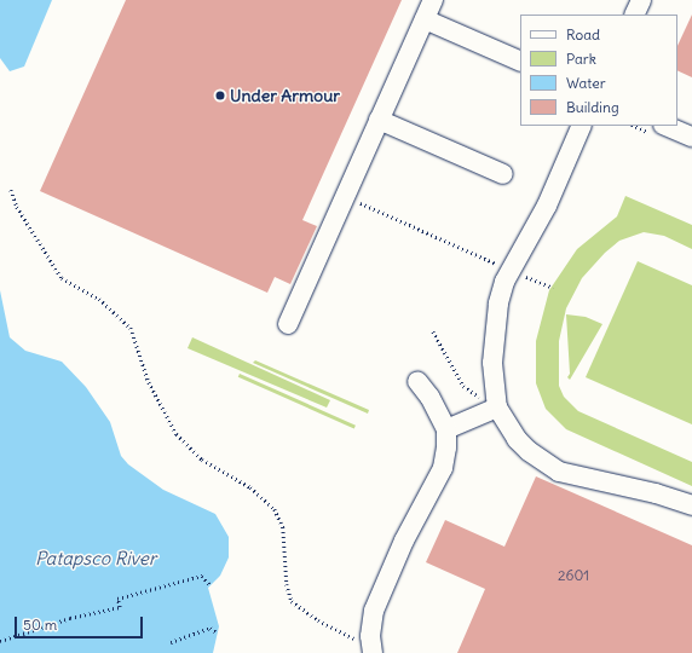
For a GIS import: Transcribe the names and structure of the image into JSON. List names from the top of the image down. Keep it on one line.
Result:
{"water":["Patapsco River"],"places":["Under Armour"],"house_numbers":["2601"],"legend":["Road","Park","Water","Building"],"scale_bar":"50 m"}
